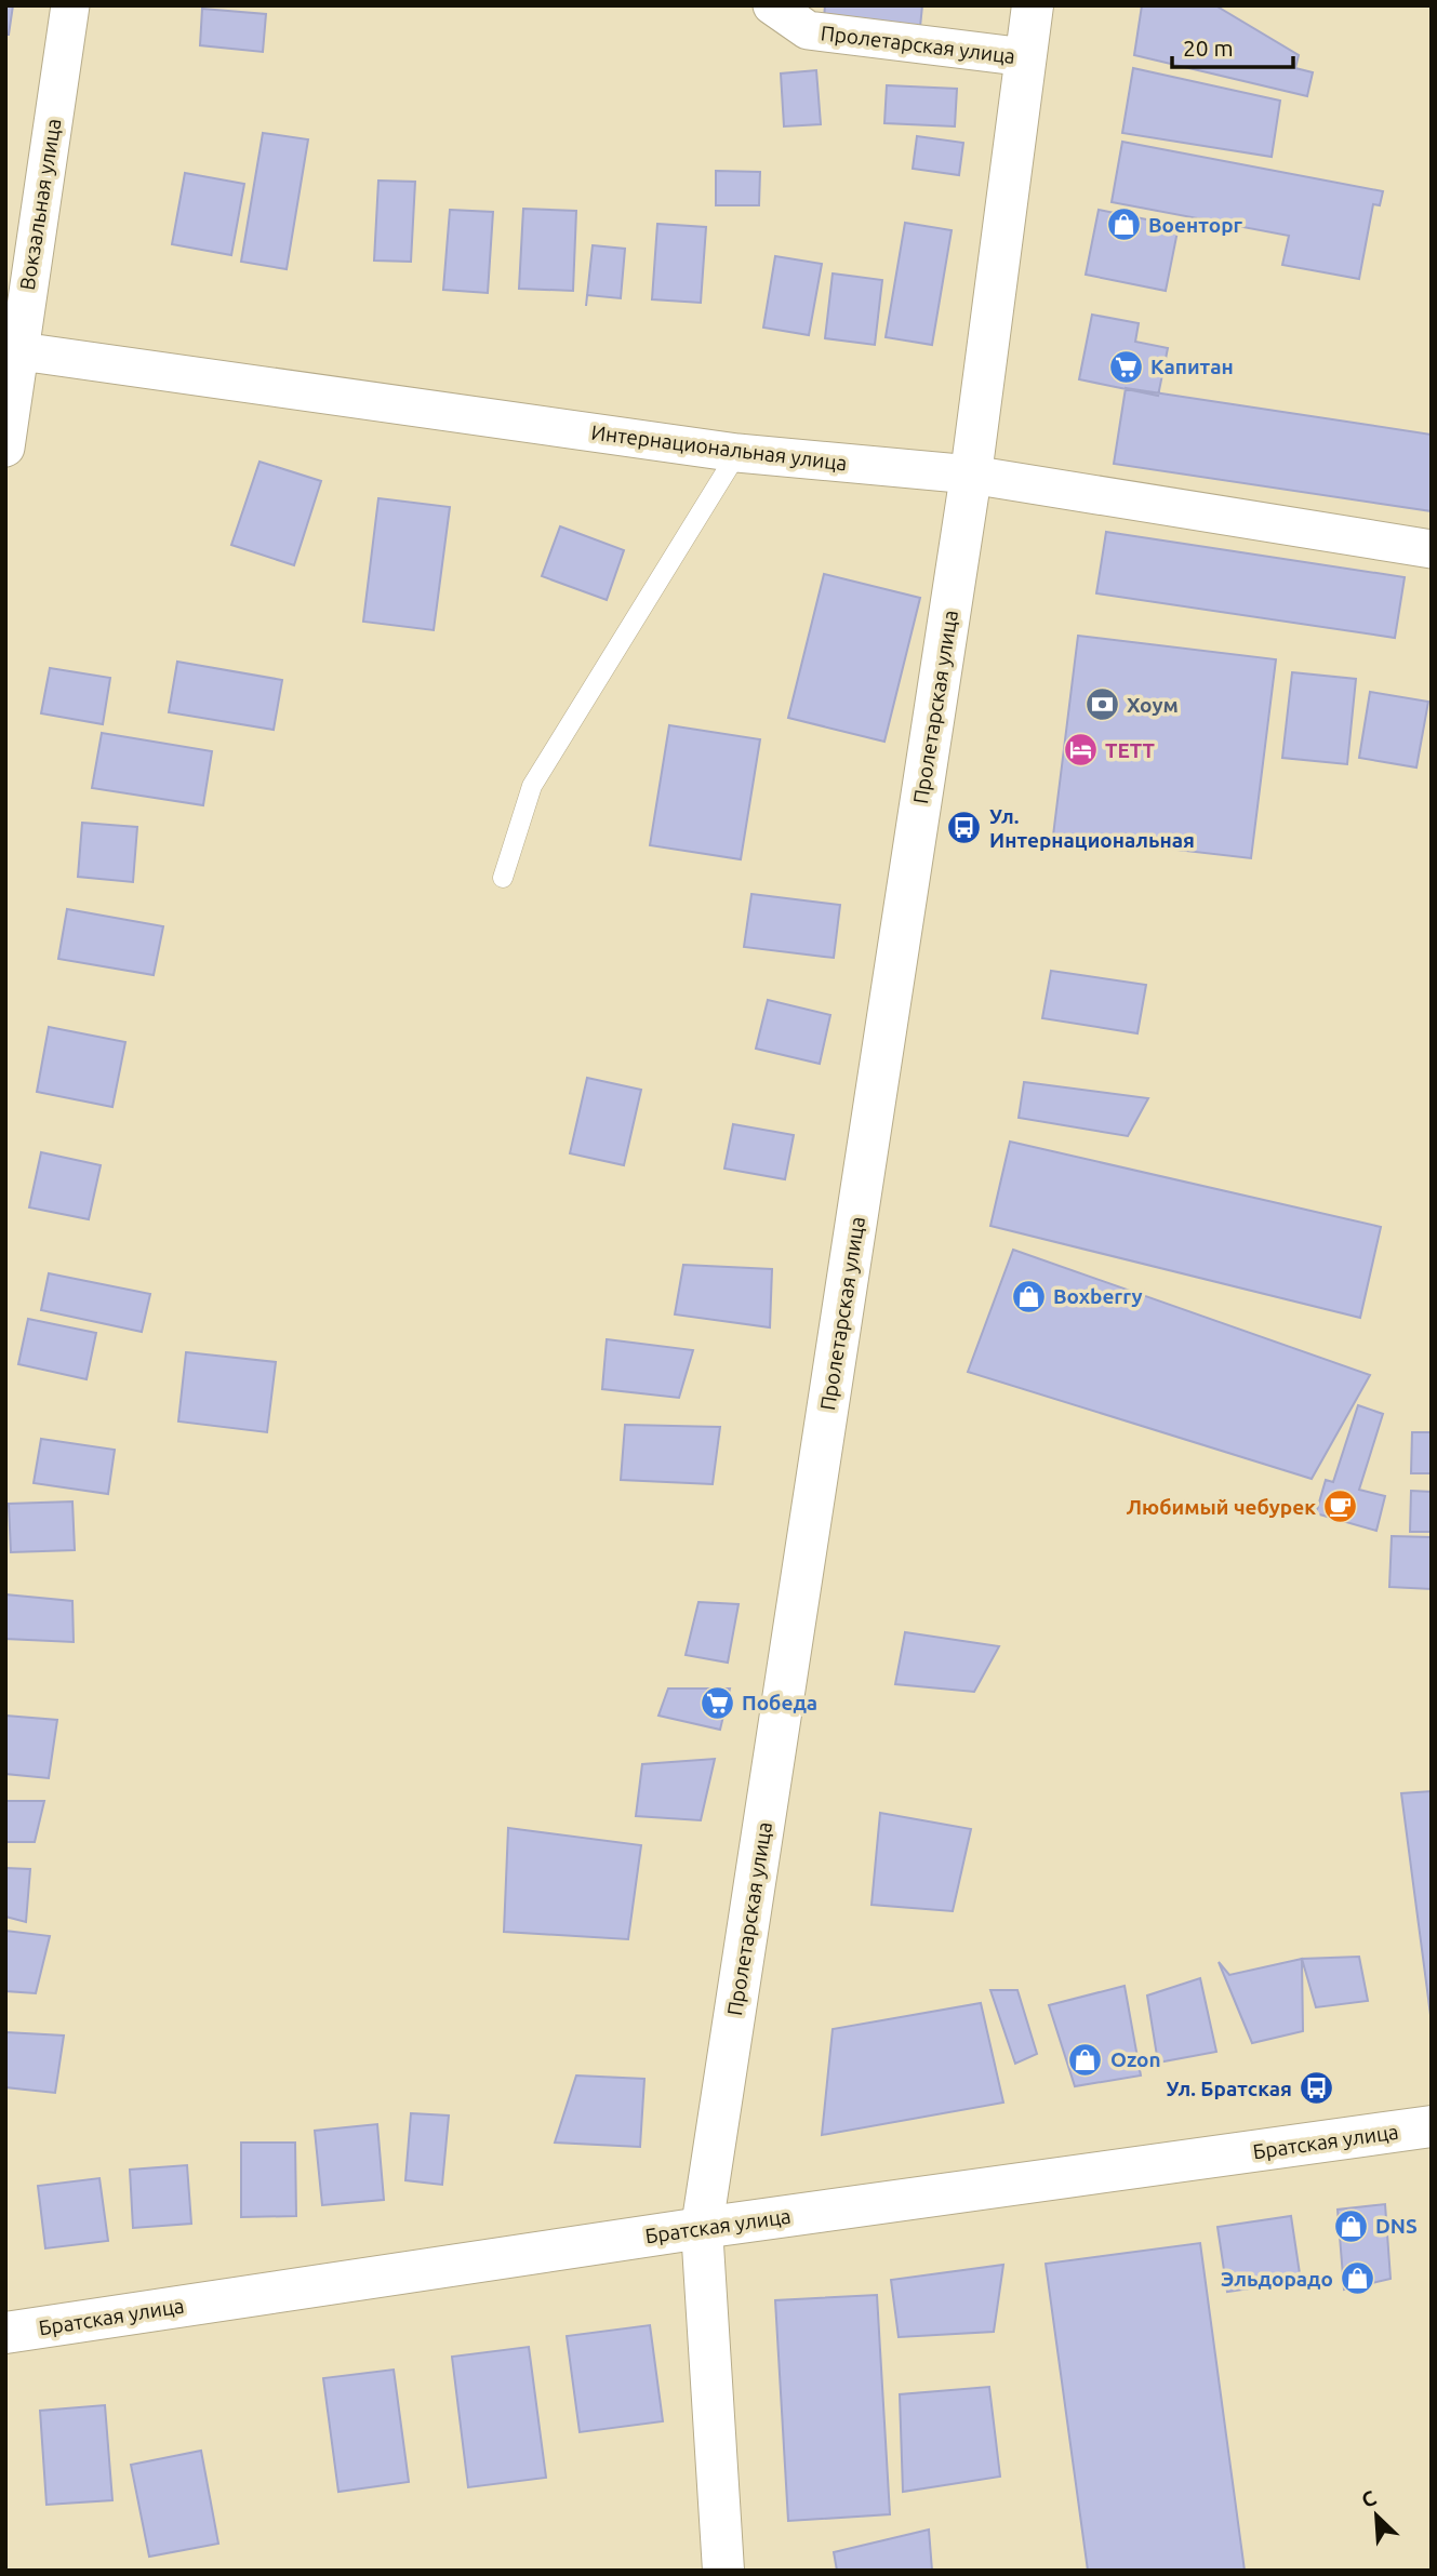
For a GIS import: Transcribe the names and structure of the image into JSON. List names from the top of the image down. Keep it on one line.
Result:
{"streets":{"main road":["Пролетарская улица","Братская улица"],"street":["Вокзальная улица","Интернациональная улица"]},"crossings":[["Пролетарская улица","Интернациональная улица"],["Пролетарская улица","Братская улица"],["Вокзальная улица","Интернациональная улица"]],"places":{"shop":["Военторг","Boxberry","Ozon","DNS","Эльдорадо"],"supermarket":["Капитан","Победа"],"bank":["Хоум"],"hotel":["ТЕТТ"],"bus stop":["Ул. Интернациональная","Ул. Братская"],"cafe":["Любимый чебурек"]},"scale_bar":"20 m","north":"top left"}
